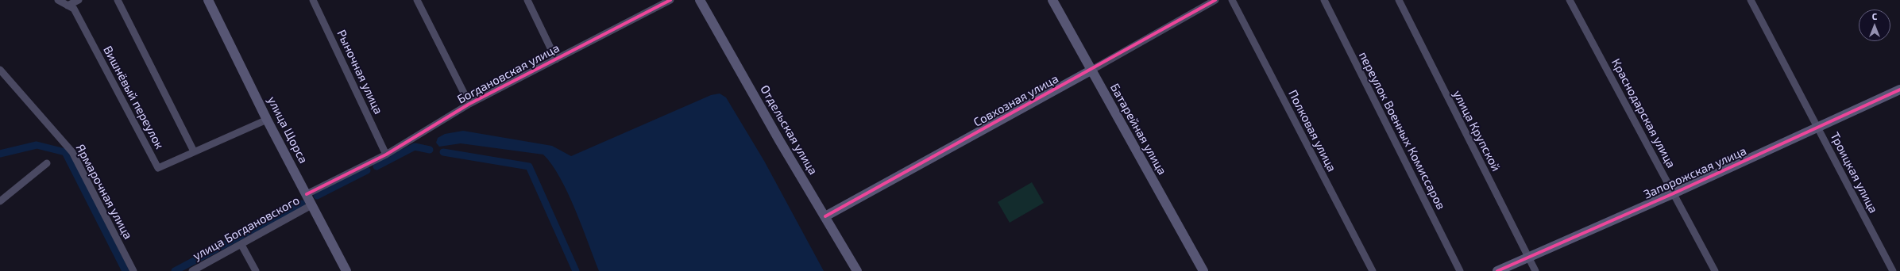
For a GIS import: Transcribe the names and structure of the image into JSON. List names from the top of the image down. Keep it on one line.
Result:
{"streets":{"street":["Рыночная улица","Богдановская улица","Вишнёвый переулок","Совхозная улица","Краснодарская улица","Батарейная улица","улица Щорса","Отдельская улица","Полковая улица","переулок Военных Комиссаров","улица Крупской","Запорожская улица","Троицкая улица","Ярмарочная улица","улица Богдановского"]},"crossings":[["Рыночная улица","Богдановская улица"],["Богдановская улица","улица Щорса"],["Вишнёвый переулок","улица Щорса"],["Совхозная улица","Батарейная улица"],["Совхозная улица","Отдельская улица"],["Краснодарская улица","Запорожская улица"],["улица Щорса","улица Богдановского"],["улица Крупской","Запорожская улица"],["Запорожская улица","Троицкая улица"]],"north":"top"}
